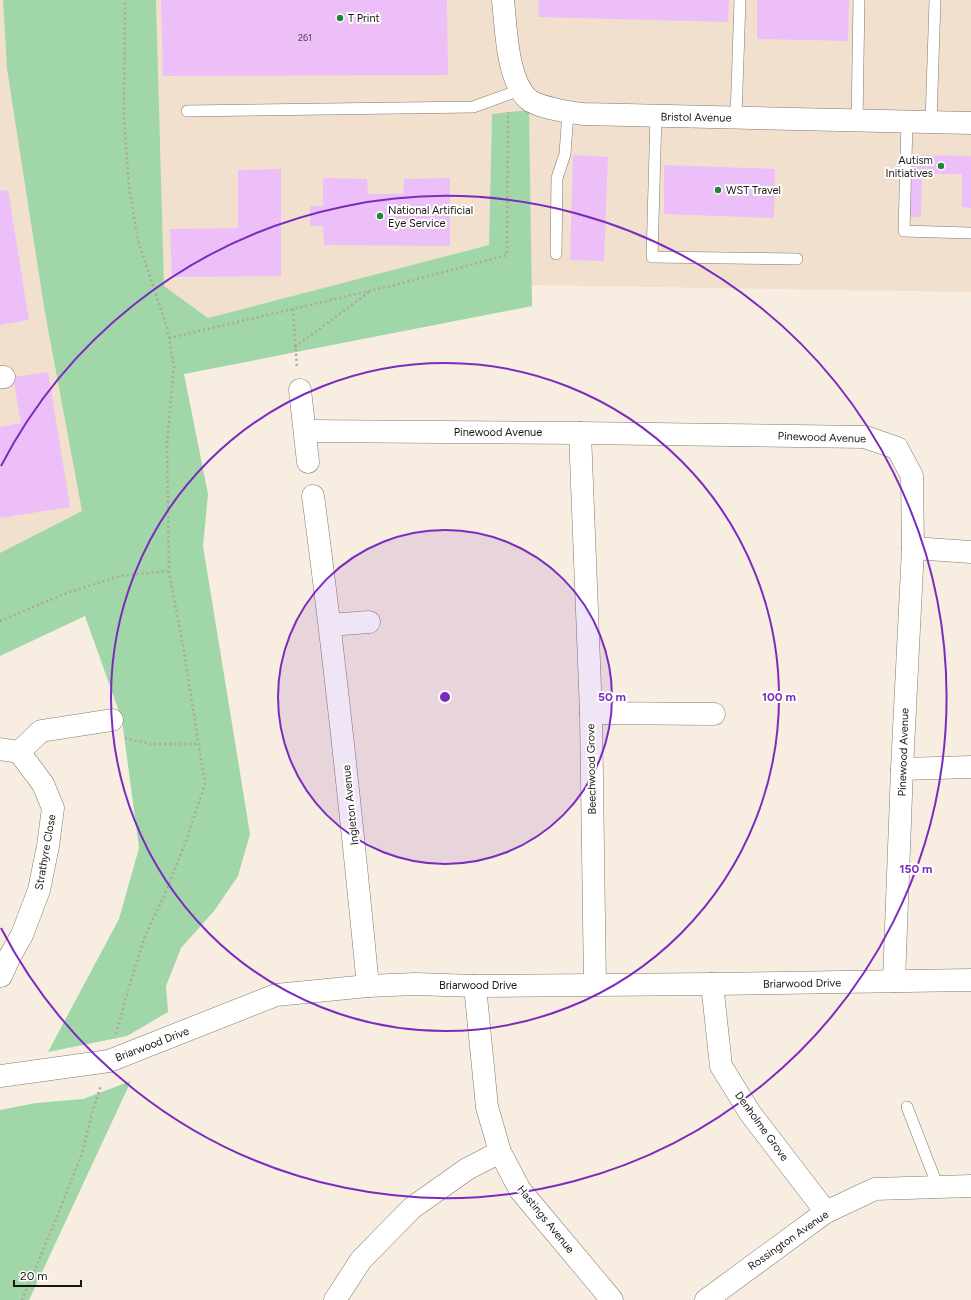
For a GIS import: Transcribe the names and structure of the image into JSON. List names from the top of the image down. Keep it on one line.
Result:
{"streets":{"street":["Bristol Avenue","Pinewood Avenue","Beechwood Grove","Ingleton Avenue","Strathyre Close","Briarwood Drive","Denholme Grove","Hastings Avenue","Rossington Avenue"]},"crossings":[["Pinewood Avenue","Beechwood Grove"],["Pinewood Avenue","Briarwood Drive"],["Beechwood Grove","Briarwood Drive"],["Ingleton Avenue","Briarwood Drive"],["Briarwood Drive","Denholme Grove"],["Briarwood Drive","Hastings Avenue"],["Denholme Grove","Rossington Avenue"]],"places":["T Print","Autism Initiatives","WST Travel","National Artificial Eye Service"],"house_numbers":["261"],"scale_bar":"20 m","rings":["50 m","100 m","150 m"]}
